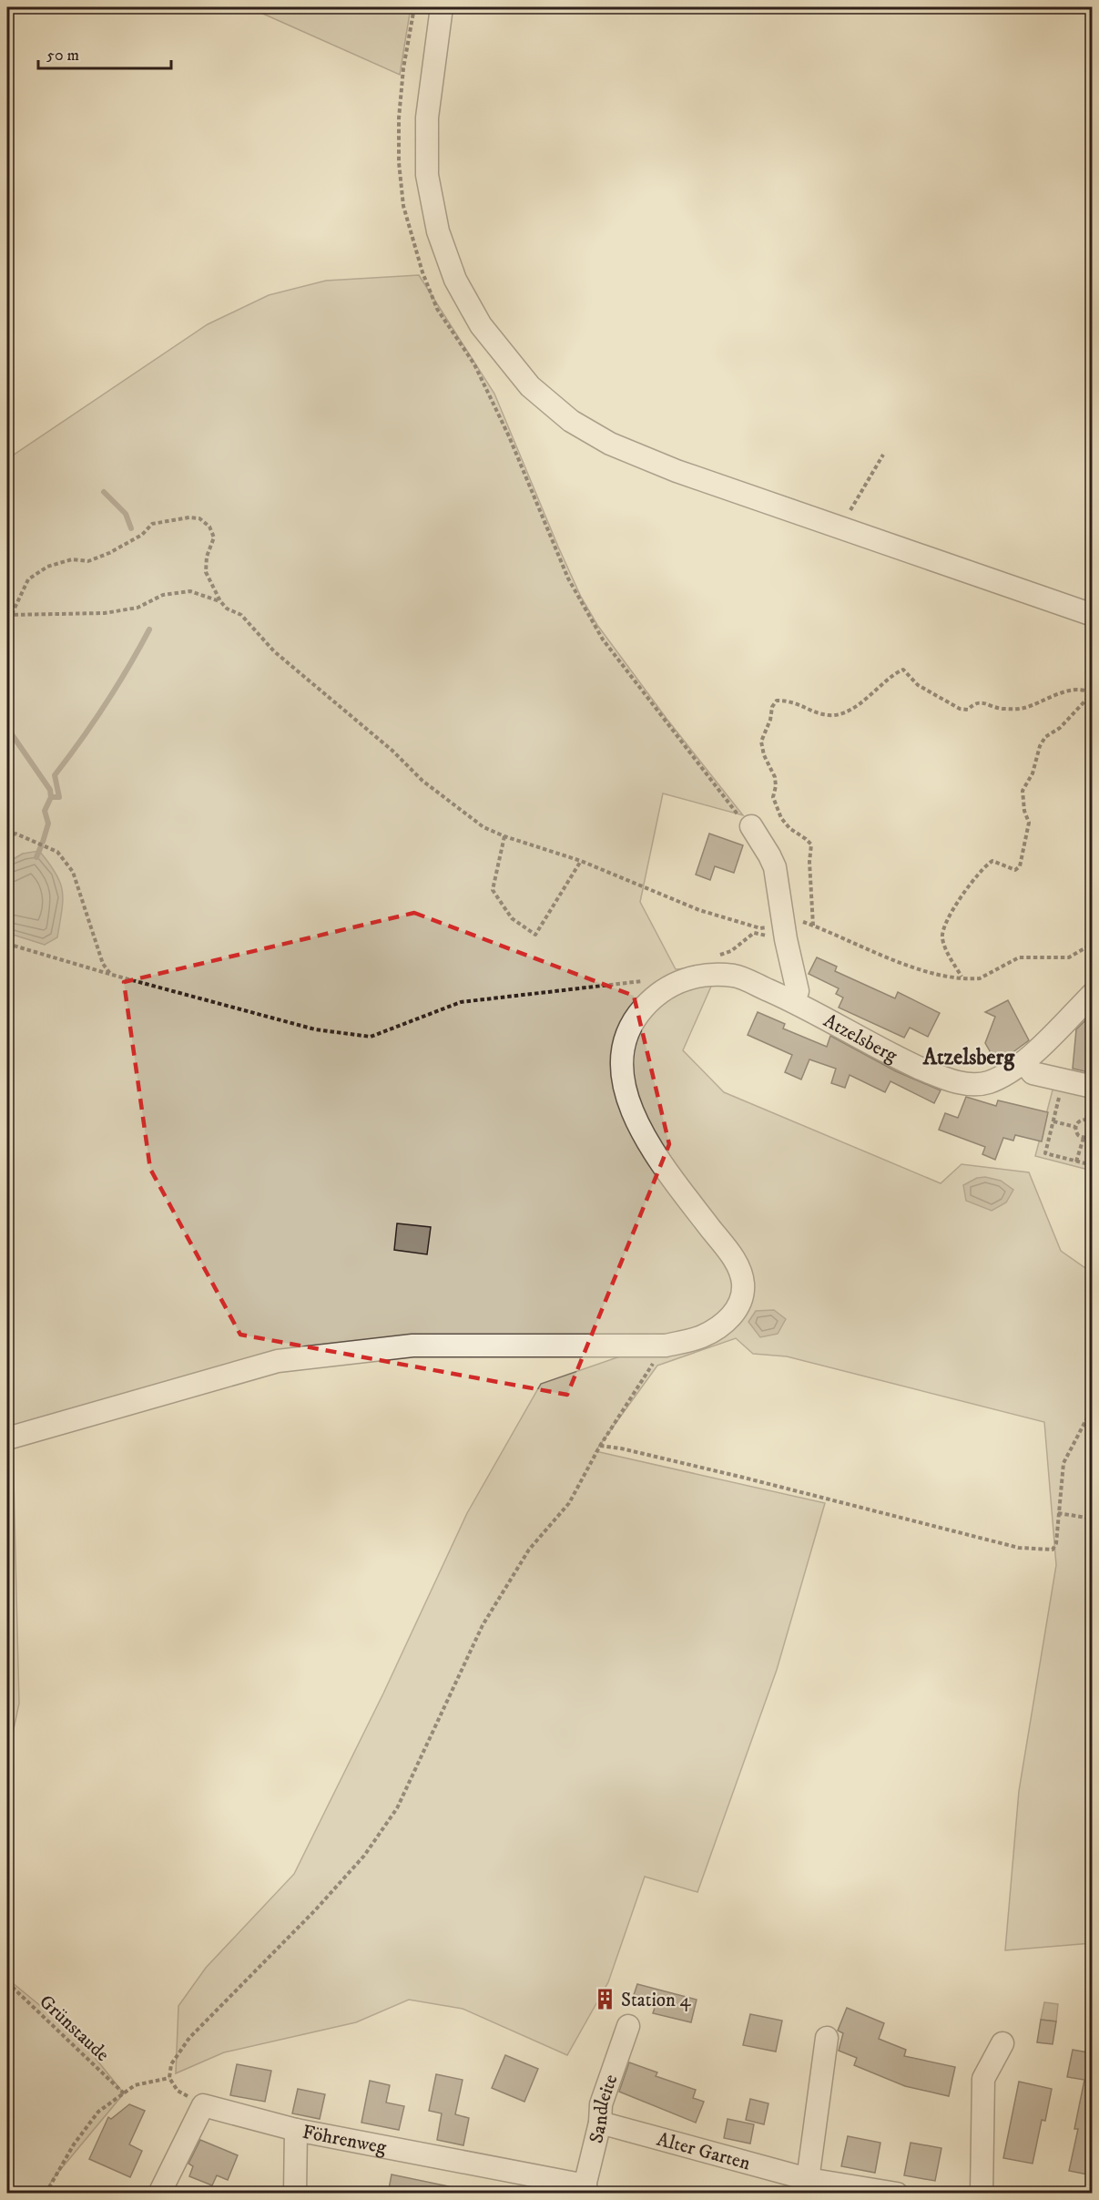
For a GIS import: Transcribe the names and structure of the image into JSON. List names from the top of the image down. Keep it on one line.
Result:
{"streets":{"street":["Atzelsberg","Sandleite","Föhrenweg","Alter Garten"],"path":["Grünstaude"]},"crossings":[["Sandleite","Föhrenweg"],["Sandleite","Alter Garten"]],"districts":["Atzelsberg"],"places":{"building":["Station 4"]},"scale_bar":"50 m"}
